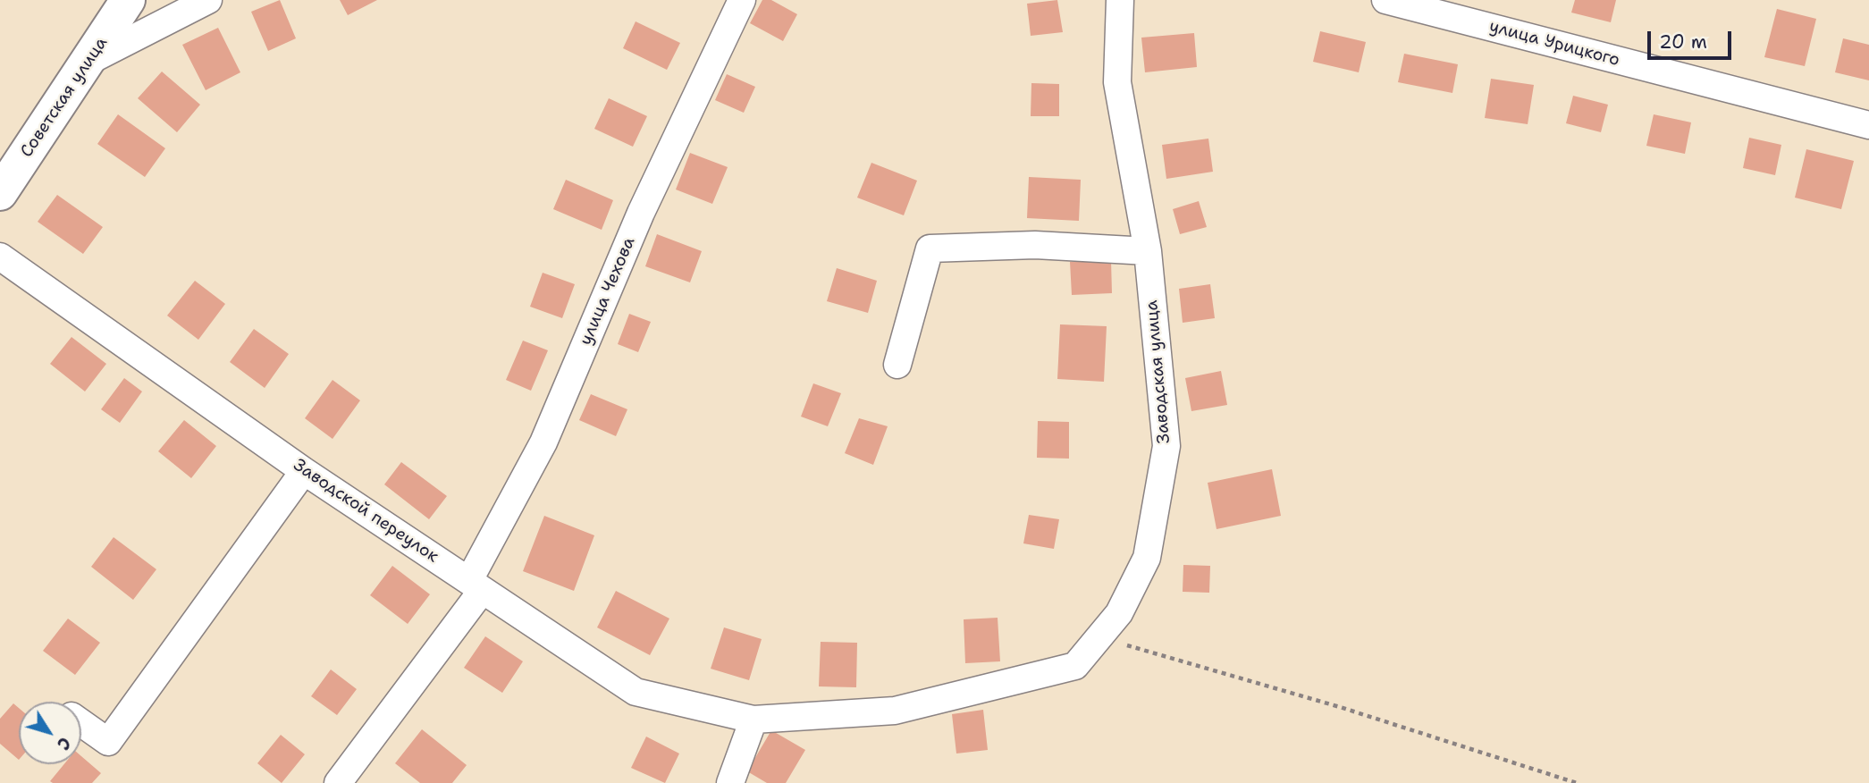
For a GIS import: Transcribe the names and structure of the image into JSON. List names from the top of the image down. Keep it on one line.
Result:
{"streets":{"main road":["Советская улица"],"street":["улица Урицкого","улица Чехова","Заводская улица","Заводской переулок"]},"crossings":[["улица Чехова","Заводской переулок"],["Заводская улица","Заводской переулок"]],"scale_bar":"20 m","north":"bottom right"}
